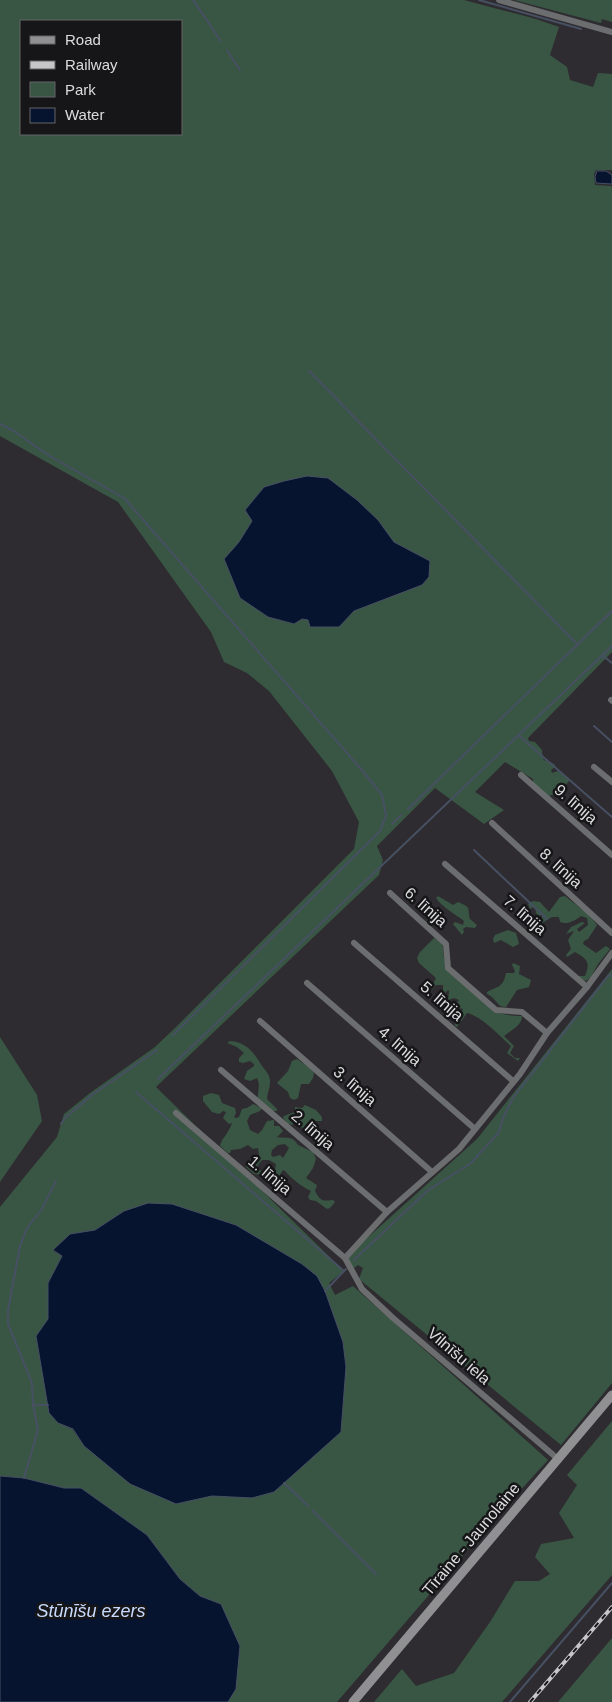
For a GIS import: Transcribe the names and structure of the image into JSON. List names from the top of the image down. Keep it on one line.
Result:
{"streets":{"main road":["Tīraine - Jaunolaine"],"street":["9. līnija","8. līnija","6. līnija","7. līnija","5. līnija","4. līnija","3. līnija","2. līnija","1. līnija","Vilnīšu iela"]},"crossings":[["1. līnija","Vilnīšu iela"],["Vilnīšu iela","Tīraine - Jaunolaine"]],"water":["Stūnīšu ezers"],"legend":["Road","Railway","Park","Water"]}
